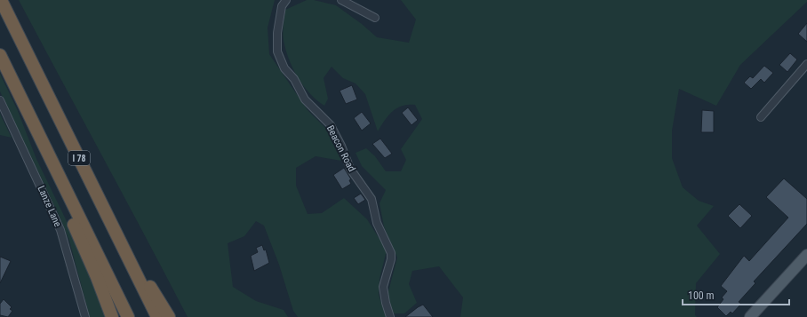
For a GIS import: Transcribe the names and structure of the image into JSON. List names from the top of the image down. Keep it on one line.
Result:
{"streets":{"highway":["I 78"],"street":["Beacon Road","Lanze Lane"]},"scale_bar":"100 m"}
